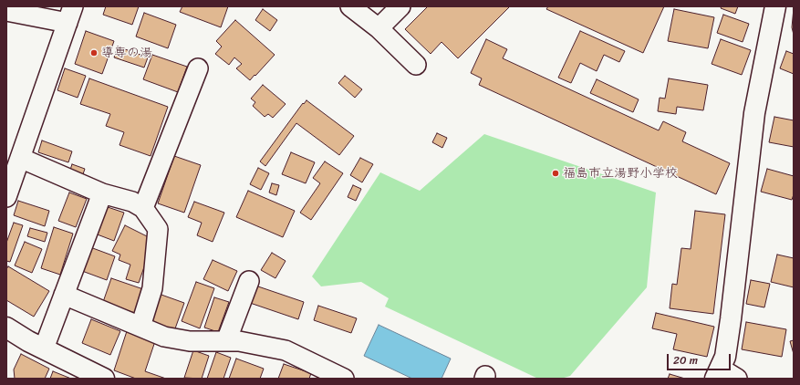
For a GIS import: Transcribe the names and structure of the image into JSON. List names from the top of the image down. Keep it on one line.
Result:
{"places":["導専の湯","福島市立湯野小学校"],"scale_bar":"20 m"}
